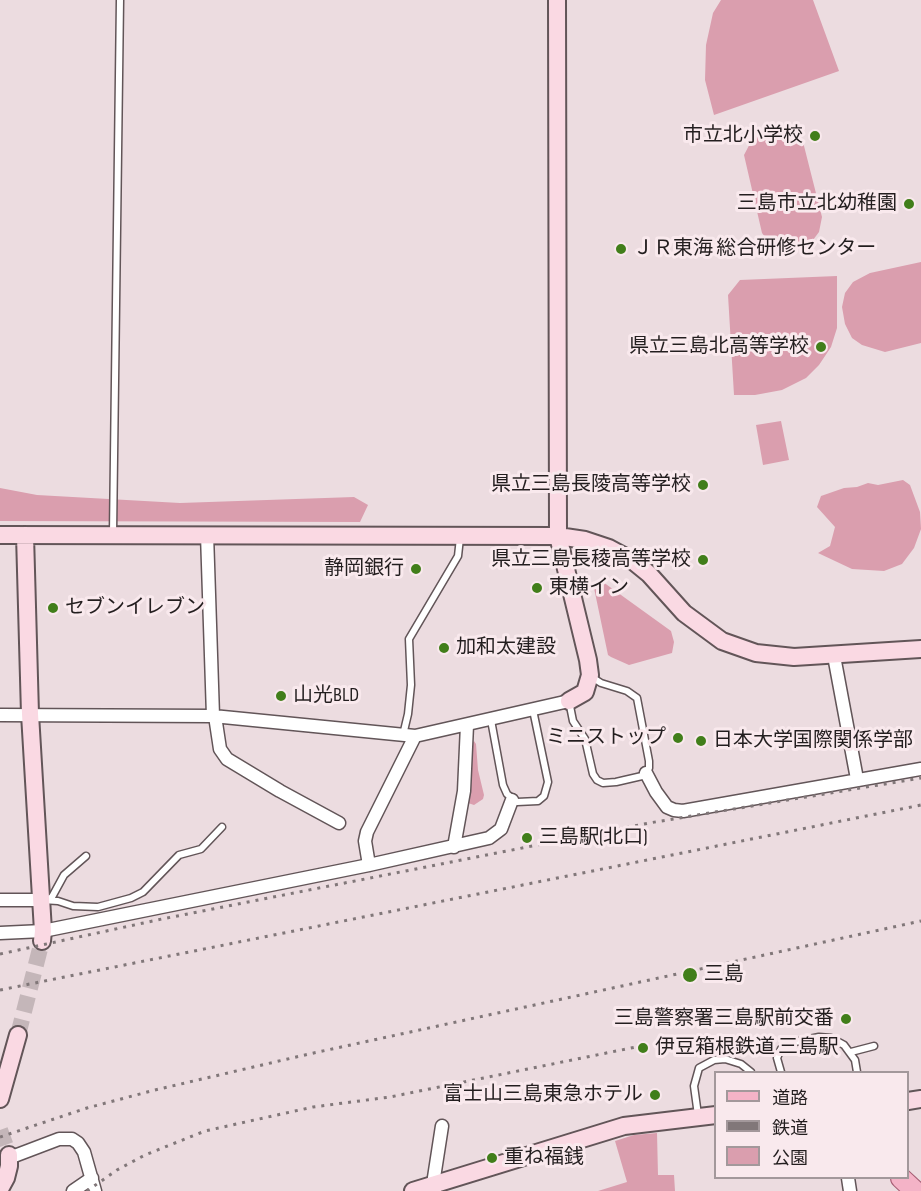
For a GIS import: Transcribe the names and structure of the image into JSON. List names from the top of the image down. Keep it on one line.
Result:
{"places":["市立北小学校","三島市立北幼稚園","ＪＲ東海 総合研修センター","県立三島北高等学校","県立三島長陵高等学校","県立三島長稜高等学校","静岡銀行","東横イン","セブンイレブン","加和太建設","山光BLD","ミニストップ","日本大学国際関係学部","三島駅(北口)","三島","三島警察署三島駅前交番","伊豆箱根鉄道 三島駅","富士山三島東急ホテル","重ね福銭"],"legend":["道路","鉄道","公園"]}
